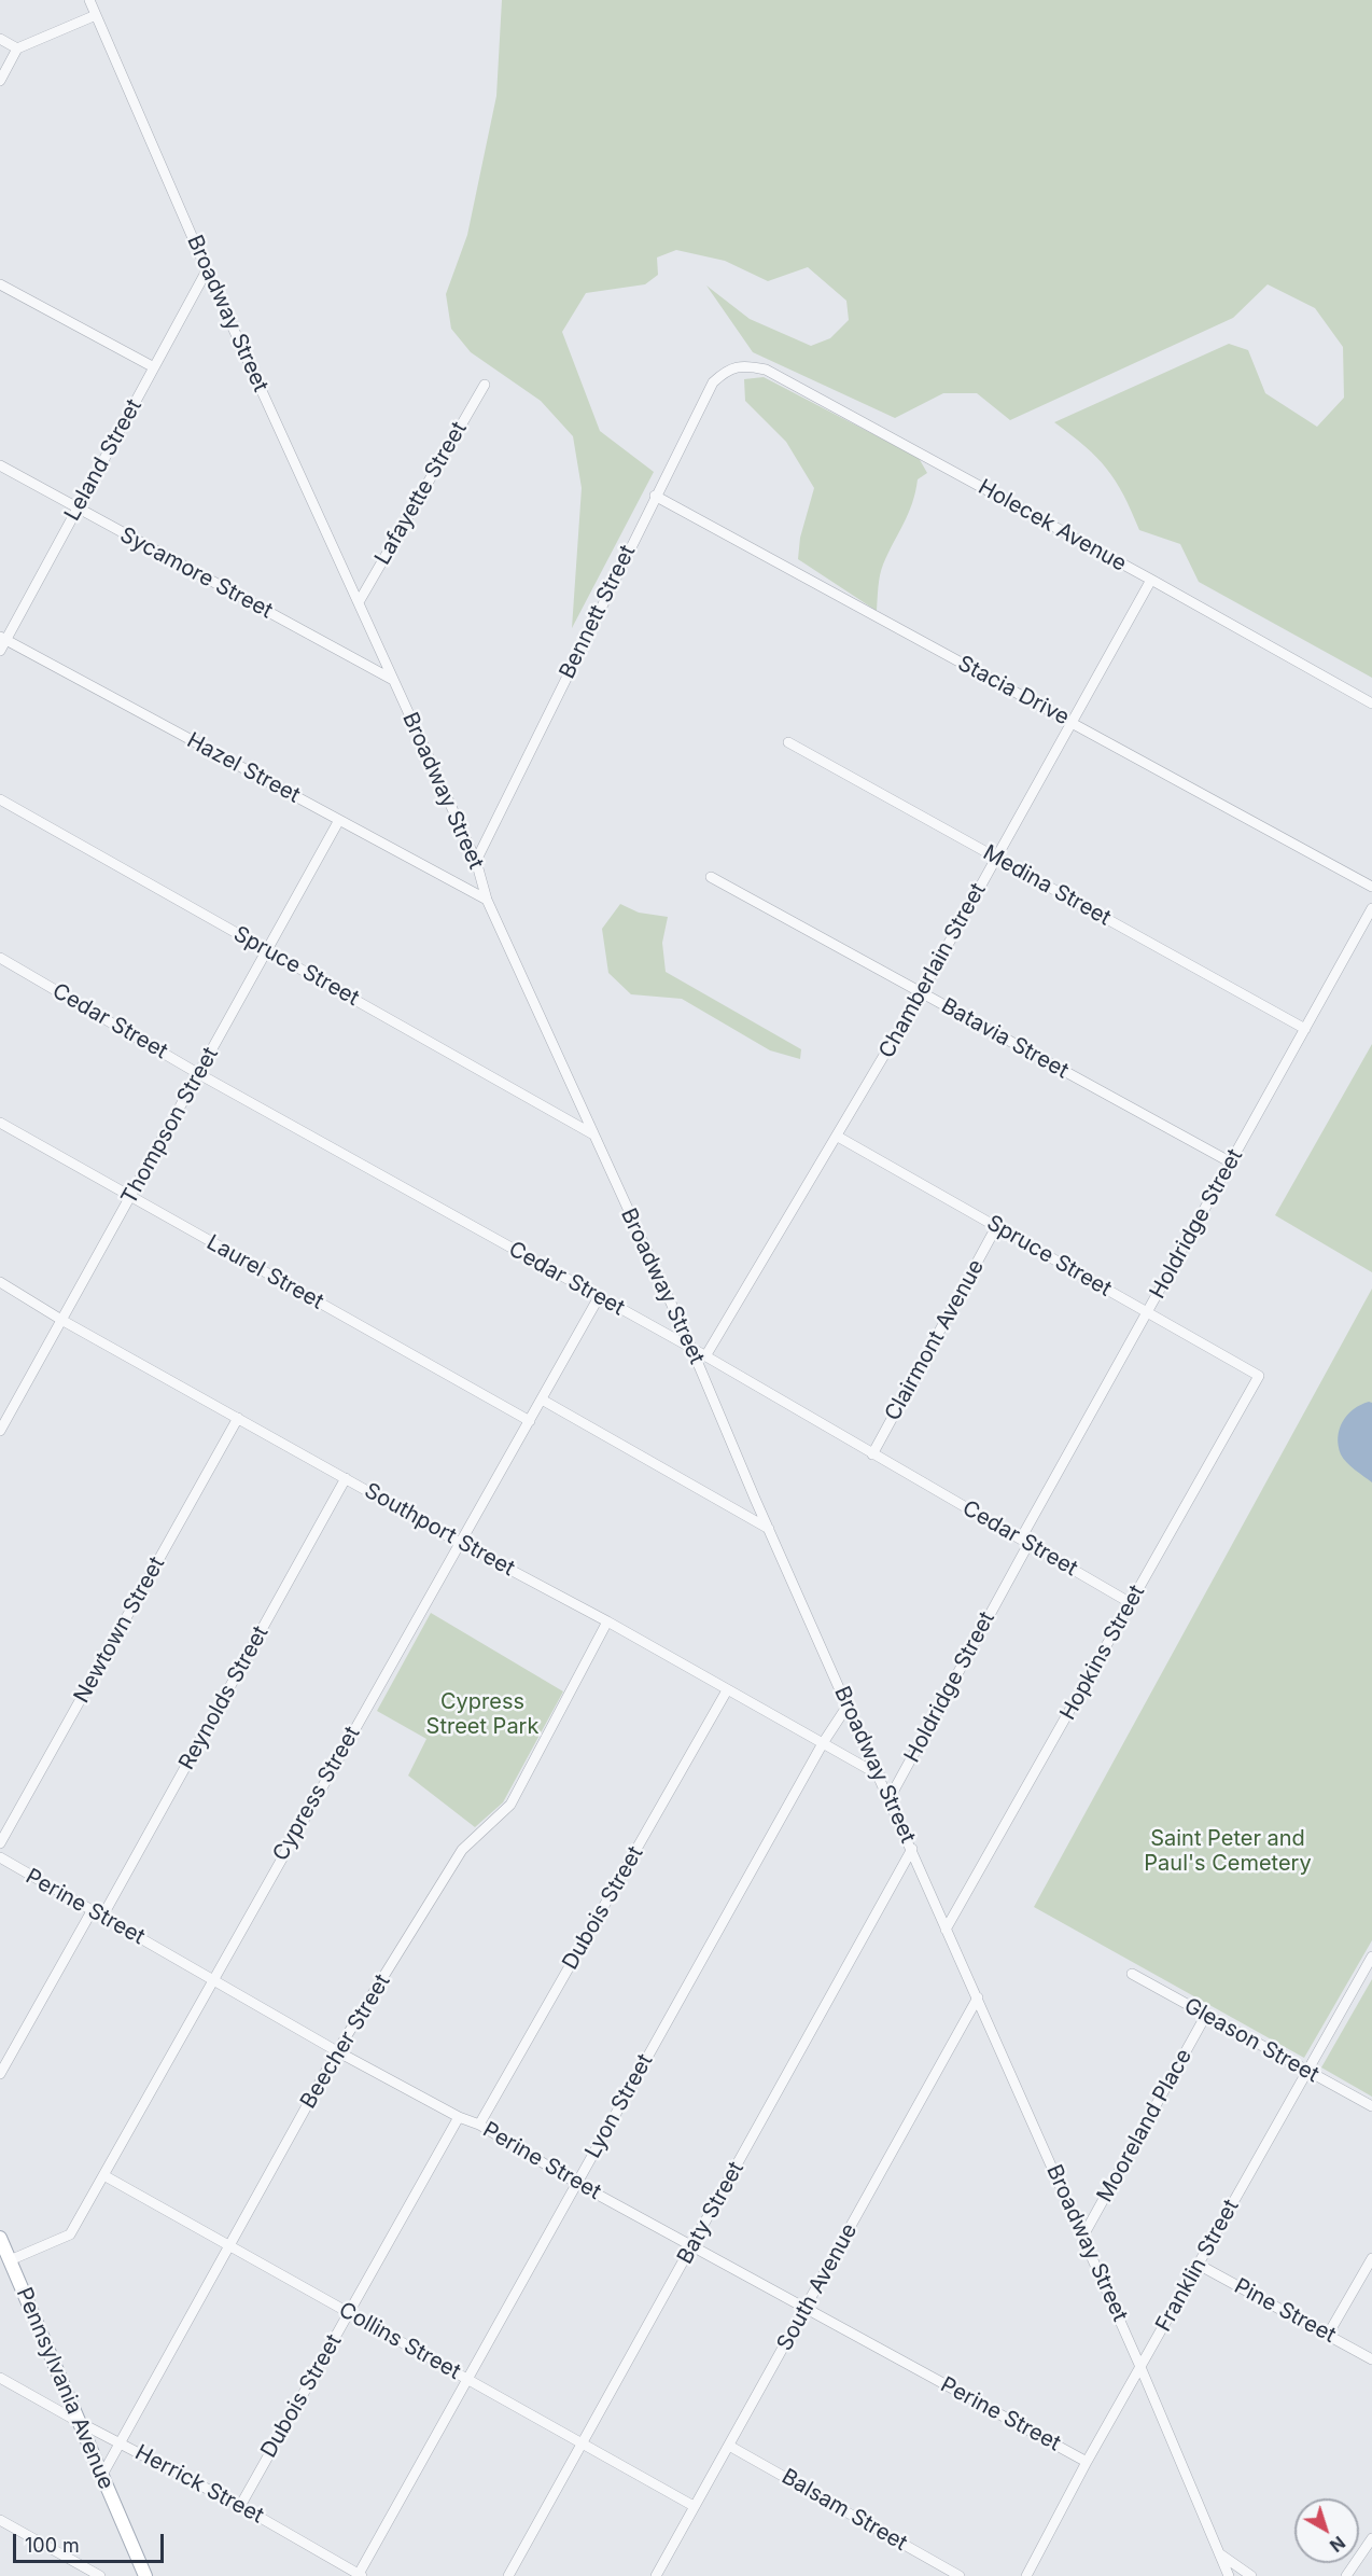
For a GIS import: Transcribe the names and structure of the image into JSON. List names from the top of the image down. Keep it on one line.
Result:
{"streets":{"main road":["Pennsylvania Avenue"],"street":["Broadway Street","Leland Street","Lafayette Street","Holecek Avenue","Sycamore Street","Bennett Street","Stacia Drive","Hazel Street","Medina Street","Spruce Street","Chamberlain Street","Cedar Street","Batavia Street","Thompson Street","Holdridge Street","Laurel Street","Clairmont Avenue","Southport Street","Newtown Street","Hopkins Street","Reynolds Street","Cypress Street","Perine Street","Dubois Street","Gleason Street","Beecher Street","Lyon Street","Mooreland Place","Baty Street","Franklin Street","South Avenue","Pine Street","Collins Street","Herrick Street","Balsam Street"]},"crossings":[["Broadway Street","Leland Street"],["Broadway Street","Lafayette Street"],["Broadway Street","Sycamore Street"],["Broadway Street","Bennett Street"],["Broadway Street","Hazel Street"],["Broadway Street","Spruce Street"],["Broadway Street","Cedar Street"],["Broadway Street","Holdridge Street"],["Broadway Street","Southport Street"],["Broadway Street","Hopkins Street"],["Broadway Street","Lyon Street"],["Broadway Street","Mooreland Place"],["Broadway Street","Baty Street"],["Broadway Street","Franklin Street"],["Broadway Street","South Avenue"],["Leland Street","Sycamore Street"],["Leland Street","Hazel Street"],["Holecek Avenue","Bennett Street"],["Holecek Avenue","Chamberlain Street"],["Bennett Street","Stacia Drive"],["Stacia Drive","Chamberlain Street"],["Hazel Street","Thompson Street"],["Medina Street","Chamberlain Street"],["Medina Street","Holdridge Street"],["Spruce Street","Chamberlain Street"],["Spruce Street","Thompson Street"],["Spruce Street","Holdridge Street"],["Spruce Street","Clairmont Avenue"],["Spruce Street","Hopkins Street"],["Chamberlain Street","Cedar Street"],["Chamberlain Street","Batavia Street"],["Cedar Street","Thompson Street"],["Cedar Street","Holdridge Street"],["Cedar Street","Clairmont Avenue"],["Cedar Street","Hopkins Street"],["Cedar Street","Cypress Street"],["Batavia Street","Holdridge Street"],["Thompson Street","Laurel Street"],["Thompson Street","Southport Street"],["Laurel Street","Cypress Street"],["Southport Street","Newtown Street"],["Southport Street","Reynolds Street"],["Southport Street","Cypress Street"],["Southport Street","Dubois Street"],["Southport Street","Beecher Street"],["Southport Street","Lyon Street"],["Reynolds Street","Perine Street"],["Cypress Street","Perine Street"],["Cypress Street","Collins Street"],["Cypress Street","Pennsylvania Avenue"],["Perine Street","Dubois Street"],["Perine Street","Beecher Street"],["Perine Street","Lyon Street"],["Perine Street","Baty Street"],["Perine Street","Franklin Street"],["Perine Street","South Avenue"],["Dubois Street","Collins Street"],["Dubois Street","Herrick Street"],["Gleason Street","Mooreland Place"],["Gleason Street","Franklin Street"],["Beecher Street","Collins Street"],["Beecher Street","Pennsylvania Avenue"],["Beecher Street","Herrick Street"],["Lyon Street","Collins Street"],["Lyon Street","Herrick Street"],["Baty Street","Collins Street"],["Franklin Street","Pine Street"],["South Avenue","Collins Street"],["South Avenue","Balsam Street"],["Pennsylvania Avenue","Herrick Street"]],"parks":["Cypress Street Park","Saint Peter and Paul's Cemetery"],"scale_bar":"100 m","north":"bottom right"}
